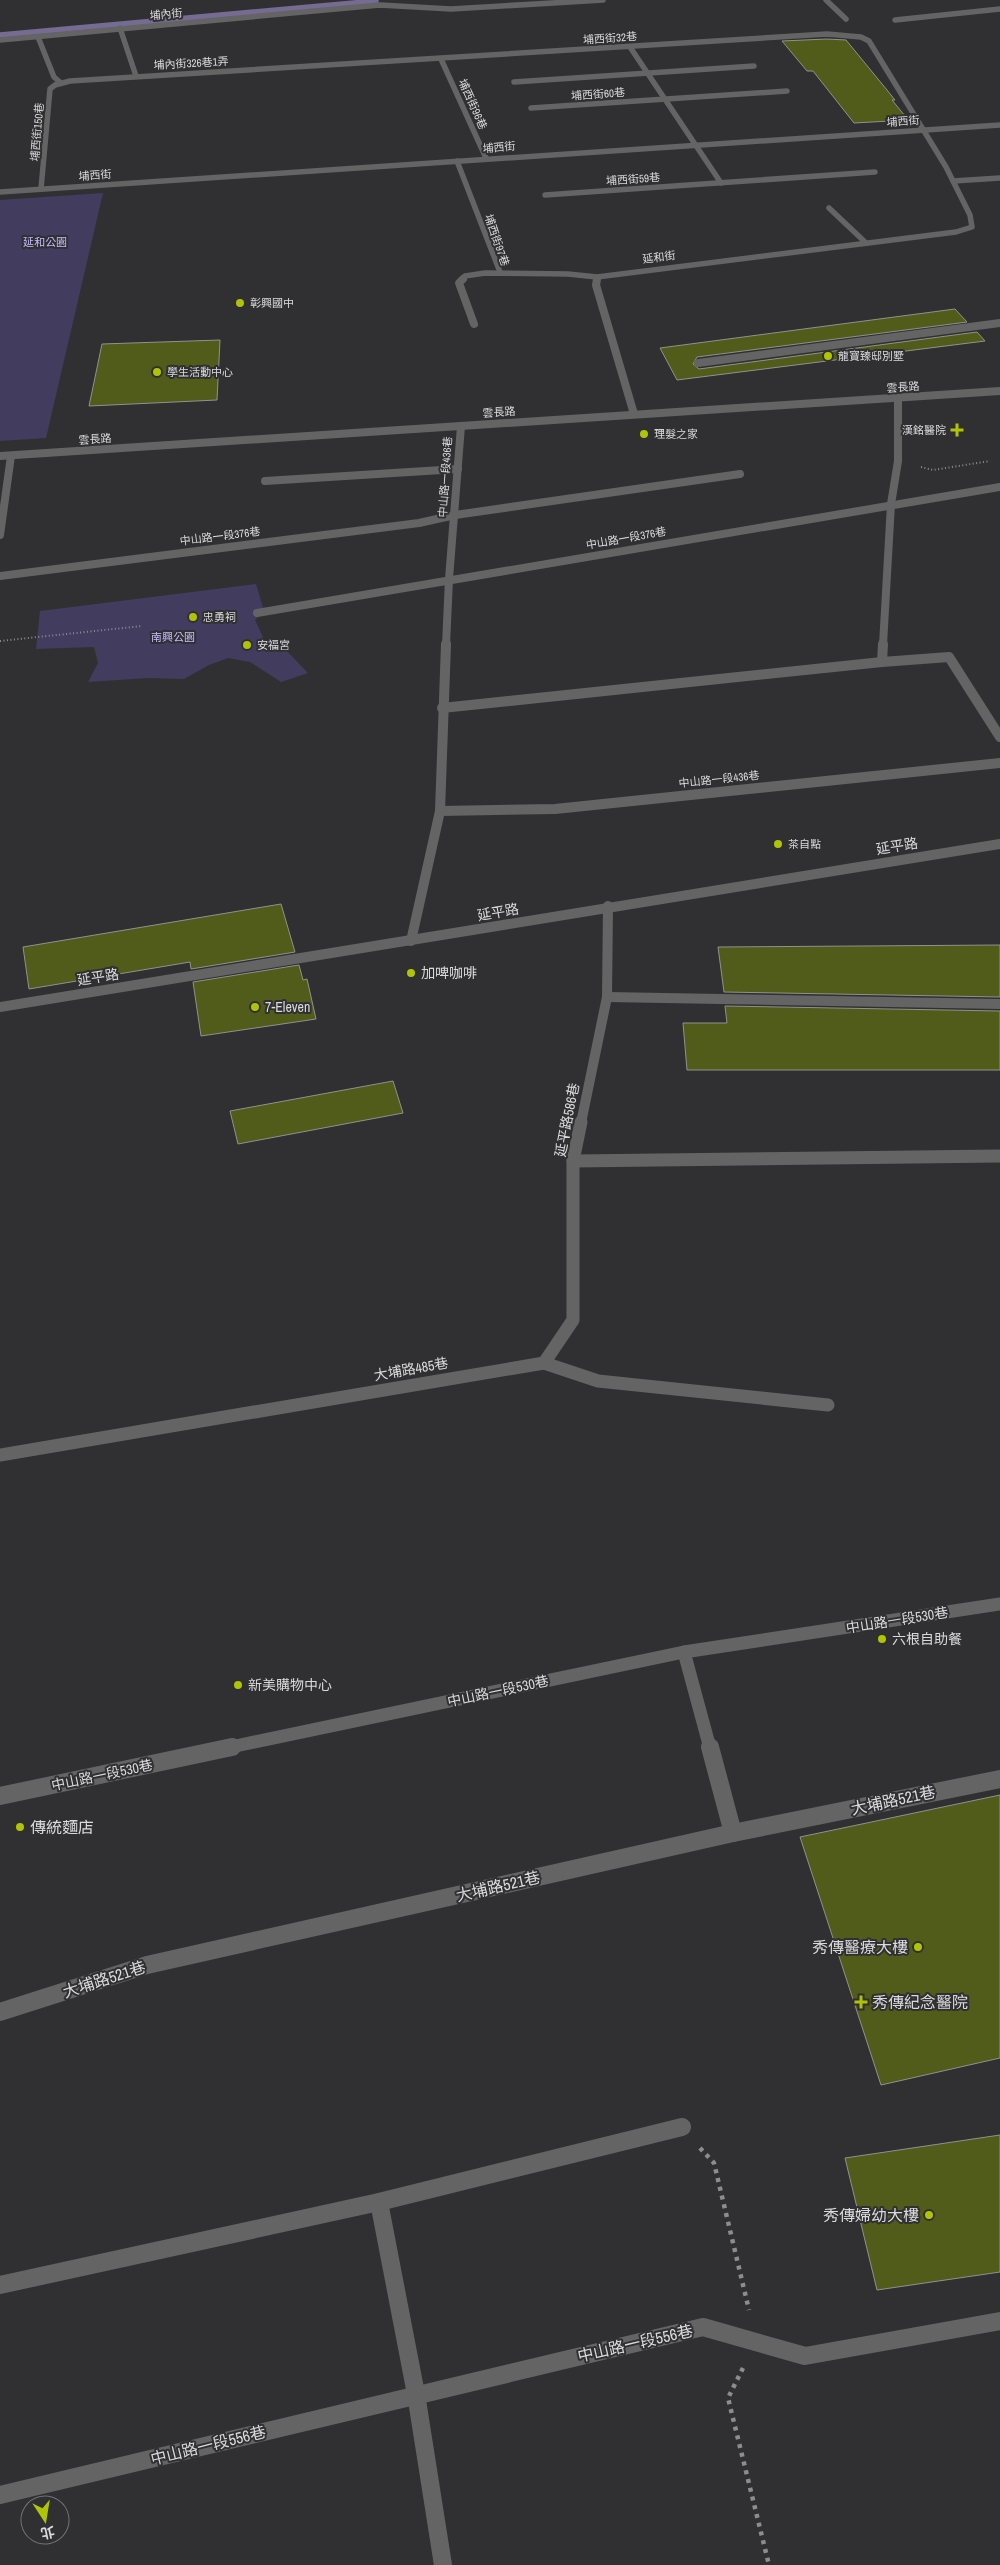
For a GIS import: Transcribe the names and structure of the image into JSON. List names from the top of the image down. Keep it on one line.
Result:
{"streets":{"street":["埔內街","埔西街32巷","埔內街326巷1弄","埔西街60巷","埔西街96巷","埔西街","埔西街150巷","埔西街59巷","埔西街97巷","延和街","雲長路","中山路一段436巷","中山路一段376巷","延平路","延平路586巷","大埔路485巷","中山路一段530巷","大埔路521巷","中山路一段556巷"]},"crossings":[["埔西街32巷","埔內街326巷1弄"],["埔西街32巷","埔西街96巷"],["埔西街32巷","埔西街"],["埔西街32巷","延和街"],["埔內街326巷1弄","埔西街150巷"],["埔西街96巷","埔西街"],["埔西街","埔西街150巷"],["埔西街","埔西街97巷"],["埔西街","延和街"],["埔西街97巷","延和街"],["雲長路","中山路一段436巷"],["中山路一段436巷","中山路一段376巷"],["中山路一段436巷","延平路"],["延平路","延平路586巷"],["延平路586巷","大埔路485巷"]],"parks":["延和公園","南興公園"],"places":{"other":["彰興國中","龍寶臻邸別墅","學生活動中心","理髮之家","忠勇祠","安福宮","茶自點","加啤咖啡","7-Eleven","六根自助餐","新美購物中心","傳統麵店","秀傳醫療大樓","秀傳婦幼大樓"],"health":["漢銘醫院","秀傳紀念醫院"]},"north":"bottom"}
